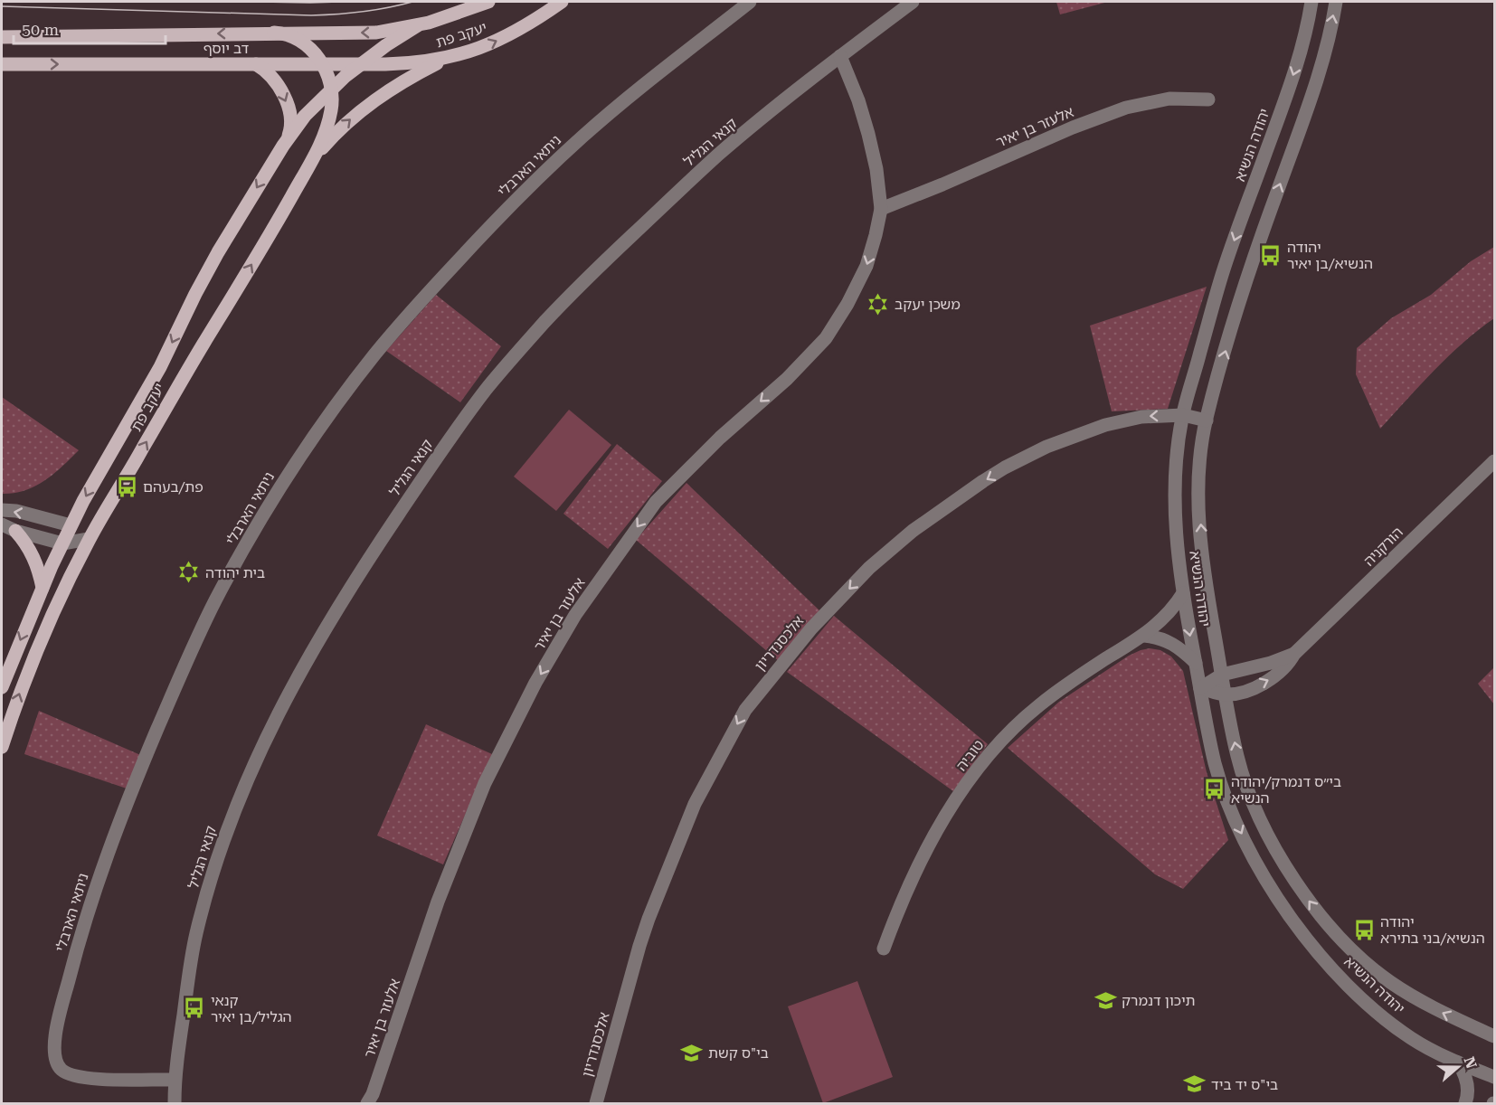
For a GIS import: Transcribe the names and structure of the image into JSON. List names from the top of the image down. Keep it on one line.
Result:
{"streets":{"main road":["יעקב פת","דב יוסף"],"street":["אלעזר בן יאיר","קנאי הגליל","יהודה הנשיא","ניתאי הארבלי","הורקניה","אלכסנדריון","טוביה"]},"crossings":[["יעקב פת","דב יוסף"],["אלעזר בן יאיר","קנאי הגליל"],["קנאי הגליל","ניתאי הארבלי"],["יהודה הנשיא","הורקניה"],["יהודה הנשיא","אלכסנדריון"],["יהודה הנשיא","טוביה"]],"one_way":["אלעזר בן יאיר","אלכסנדריון"],"places":{"bus stop":["יהודה הנשיא/בן יאיר","פת/בעהם","בי״ס דנמרק/יהודה הנשיא","יהודה הנשיא/בני בתירא","קנאי הגליל/בן יאיר"],"synagogue":["משכן יעקב","בית יהודה"],"school or university":["תיכון דנמרק","בי\"ס קשת","בי\"ס יד ביד"]},"scale_bar":"50 m","north":"right"}
